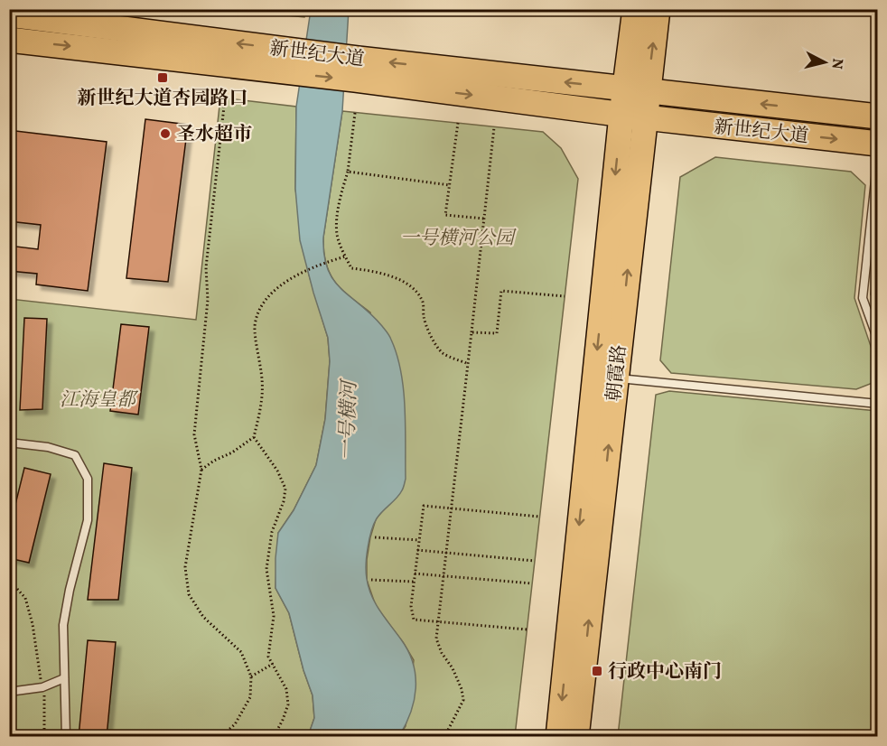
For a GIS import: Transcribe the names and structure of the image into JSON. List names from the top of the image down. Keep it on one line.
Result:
{"streets":{"main road":["新世纪大道","朝霞路"]},"crossings":[["新世纪大道","朝霞路"]],"water":["一号横河"],"parks":["一号横河公园","江海皇都"],"places":{"transit":["新世纪大道杏园路口","行政中心南门"],"other":["圣水超市"]},"north":"right"}
